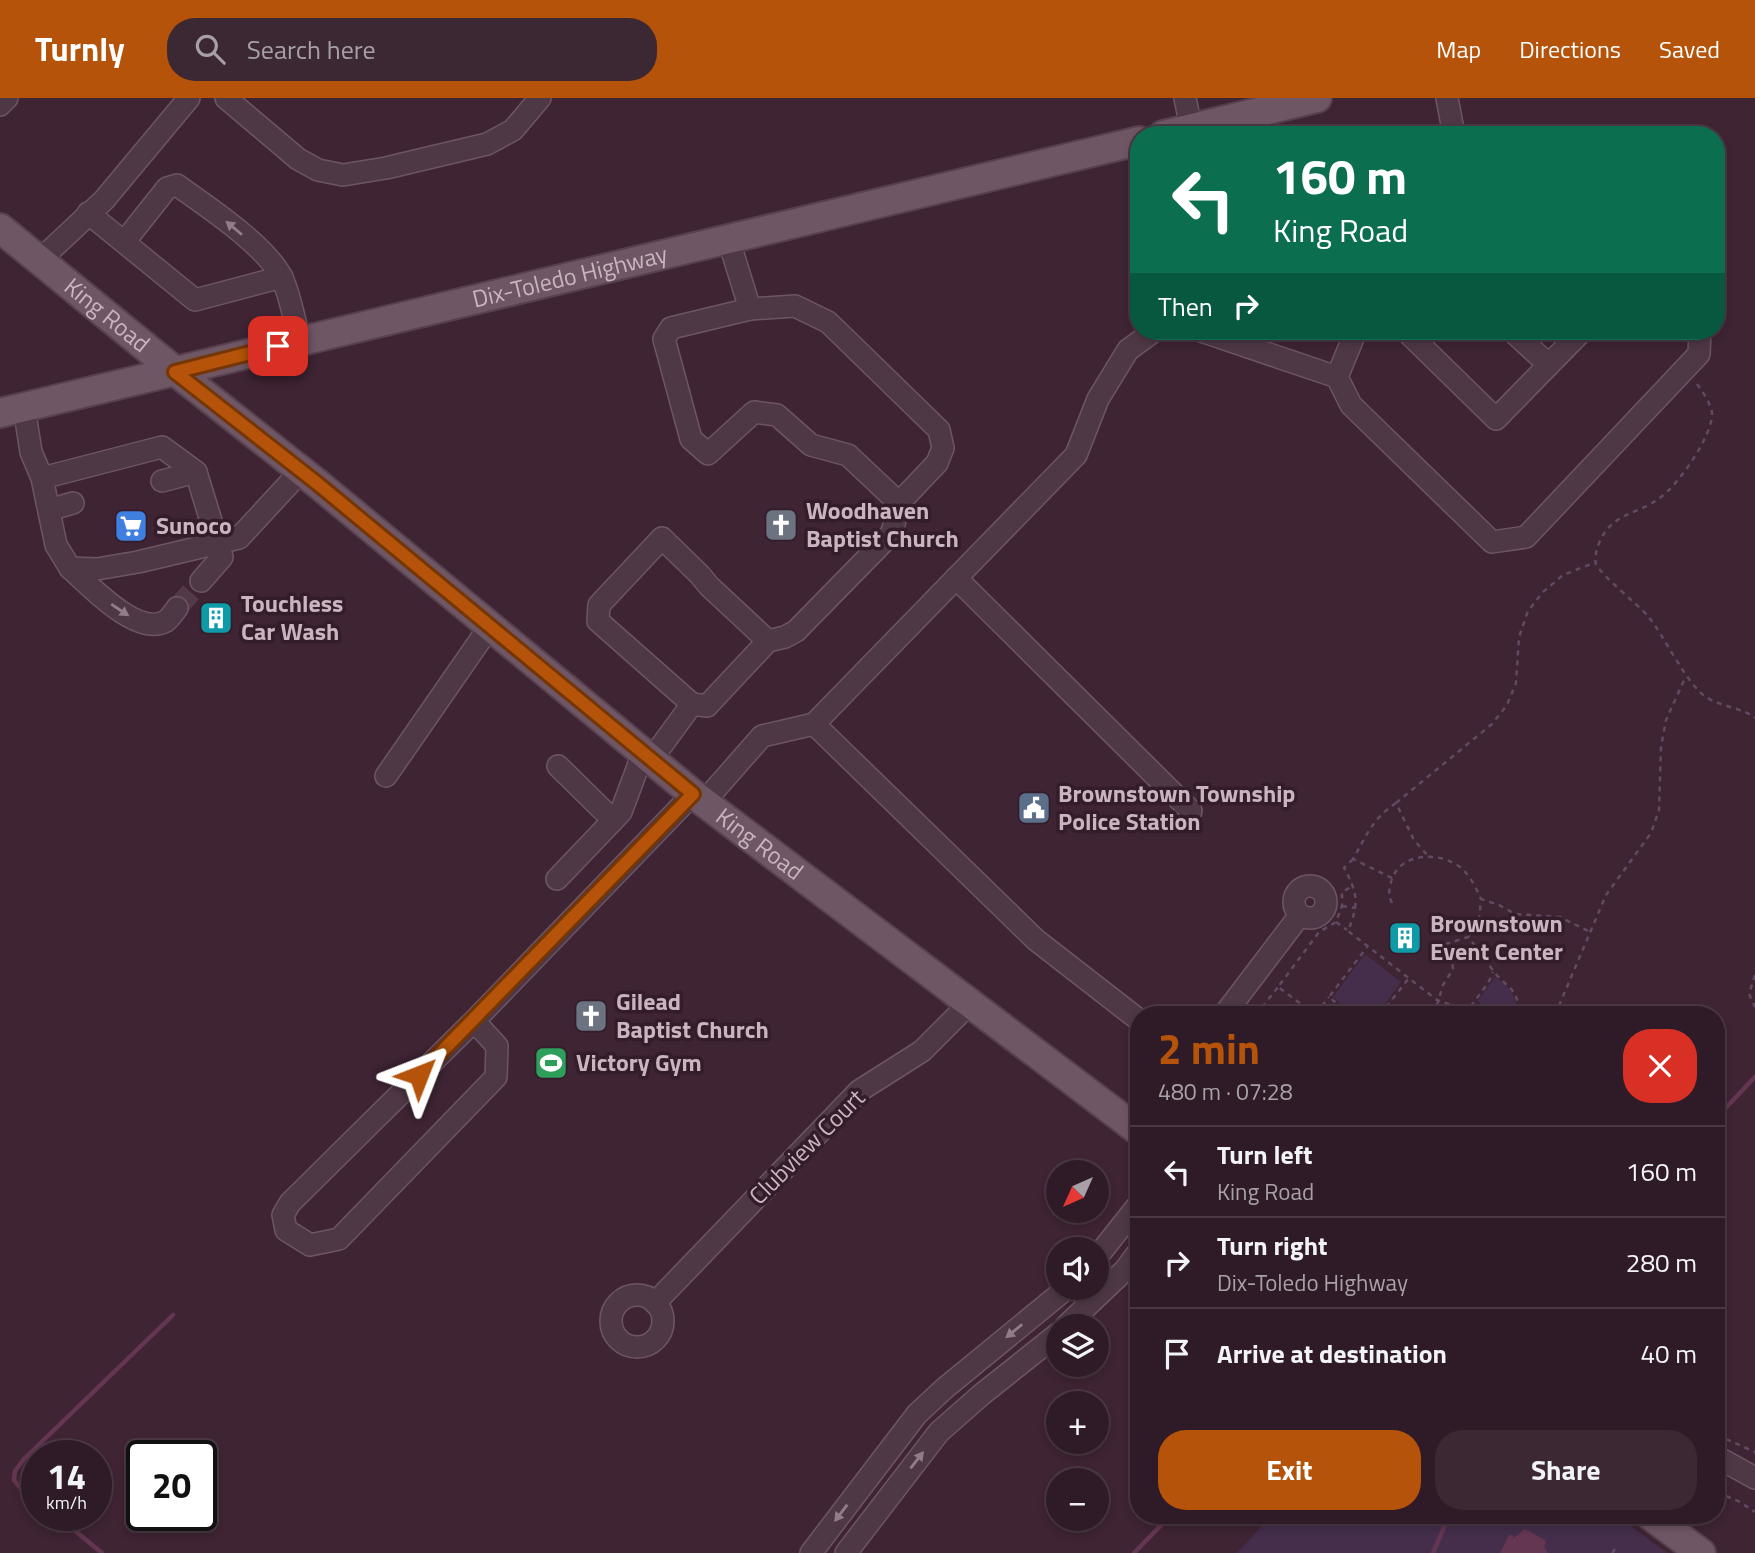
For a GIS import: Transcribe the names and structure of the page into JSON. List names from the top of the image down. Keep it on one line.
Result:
{"streets":{"main road":["Dix-Toledo Highway","King Road"],"street":["Clubview Court"]},"crossings":[["Dix-Toledo Highway","King Road"],["King Road","Clubview Court"]],"places":{"church":["Woodhaven Baptist Church","Gilead Baptist Church"],"supermarket":["Sunoco"],"building":["Touchless Car Wash","Brownstown Event Center"],"public building":["Brownstown Township Police Station"],"sports":["Victory Gym"]},"north":"bottom left","page":{"header":"Turnly","search":"Search here","nav":["Map","Directions","Saved"],"turn":["160 m","King Road"],"then":"Then","heading":["2 min","480 m · 07:28"],"list":[{"name":"Turn left","note":"King Road","value":"160 m"},{"name":"Turn right","note":"Dix-Toledo Highway","value":"280 m"},{"name":"Arrive at destination","value":"40 m"}],"map_buttons":["+","−"],"buttons":["Exit","Share"],"speed":"14 km/h","limit":"20"}}
